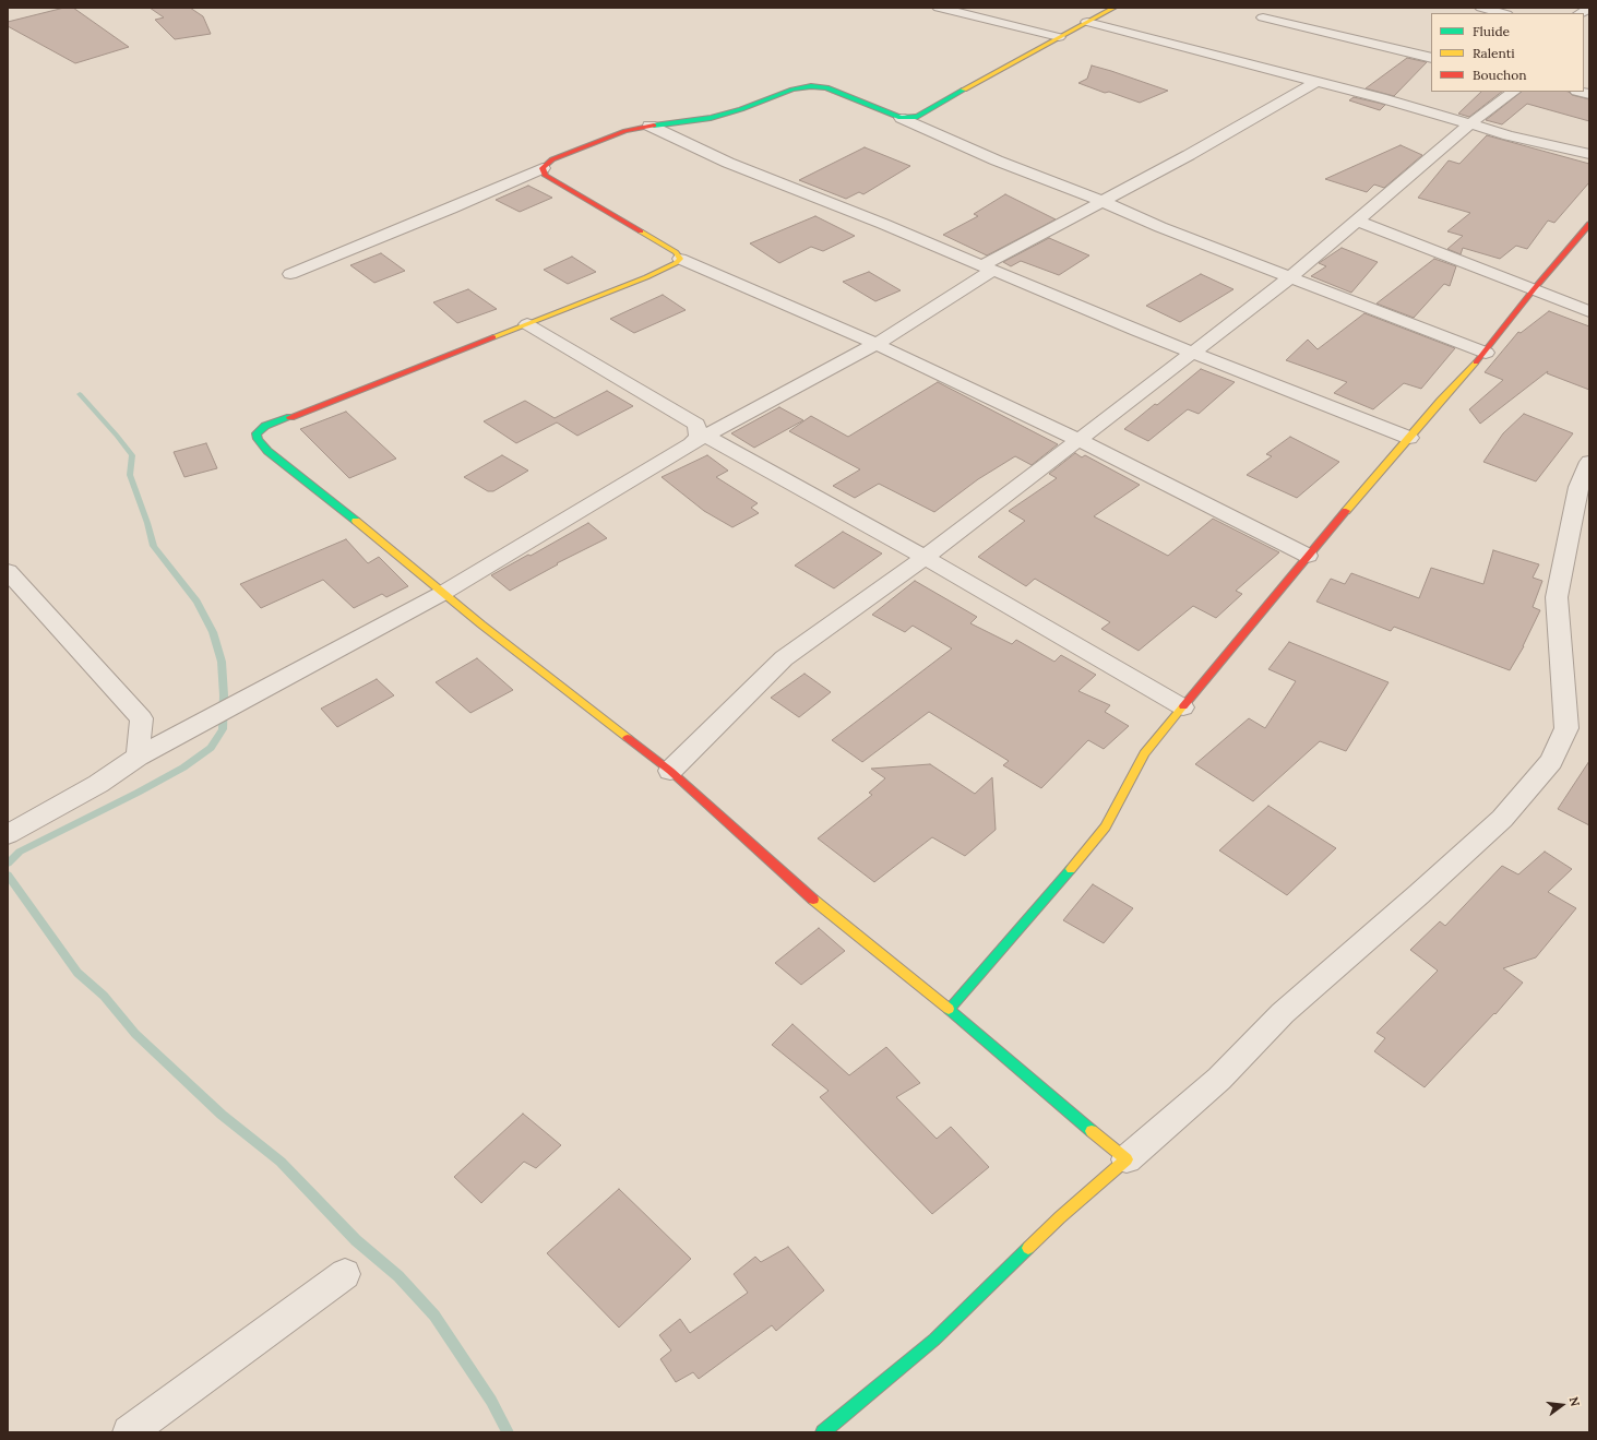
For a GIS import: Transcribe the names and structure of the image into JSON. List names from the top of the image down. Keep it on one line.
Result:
{"legend":["Fluide","Ralenti","Bouchon"],"north":"right"}
